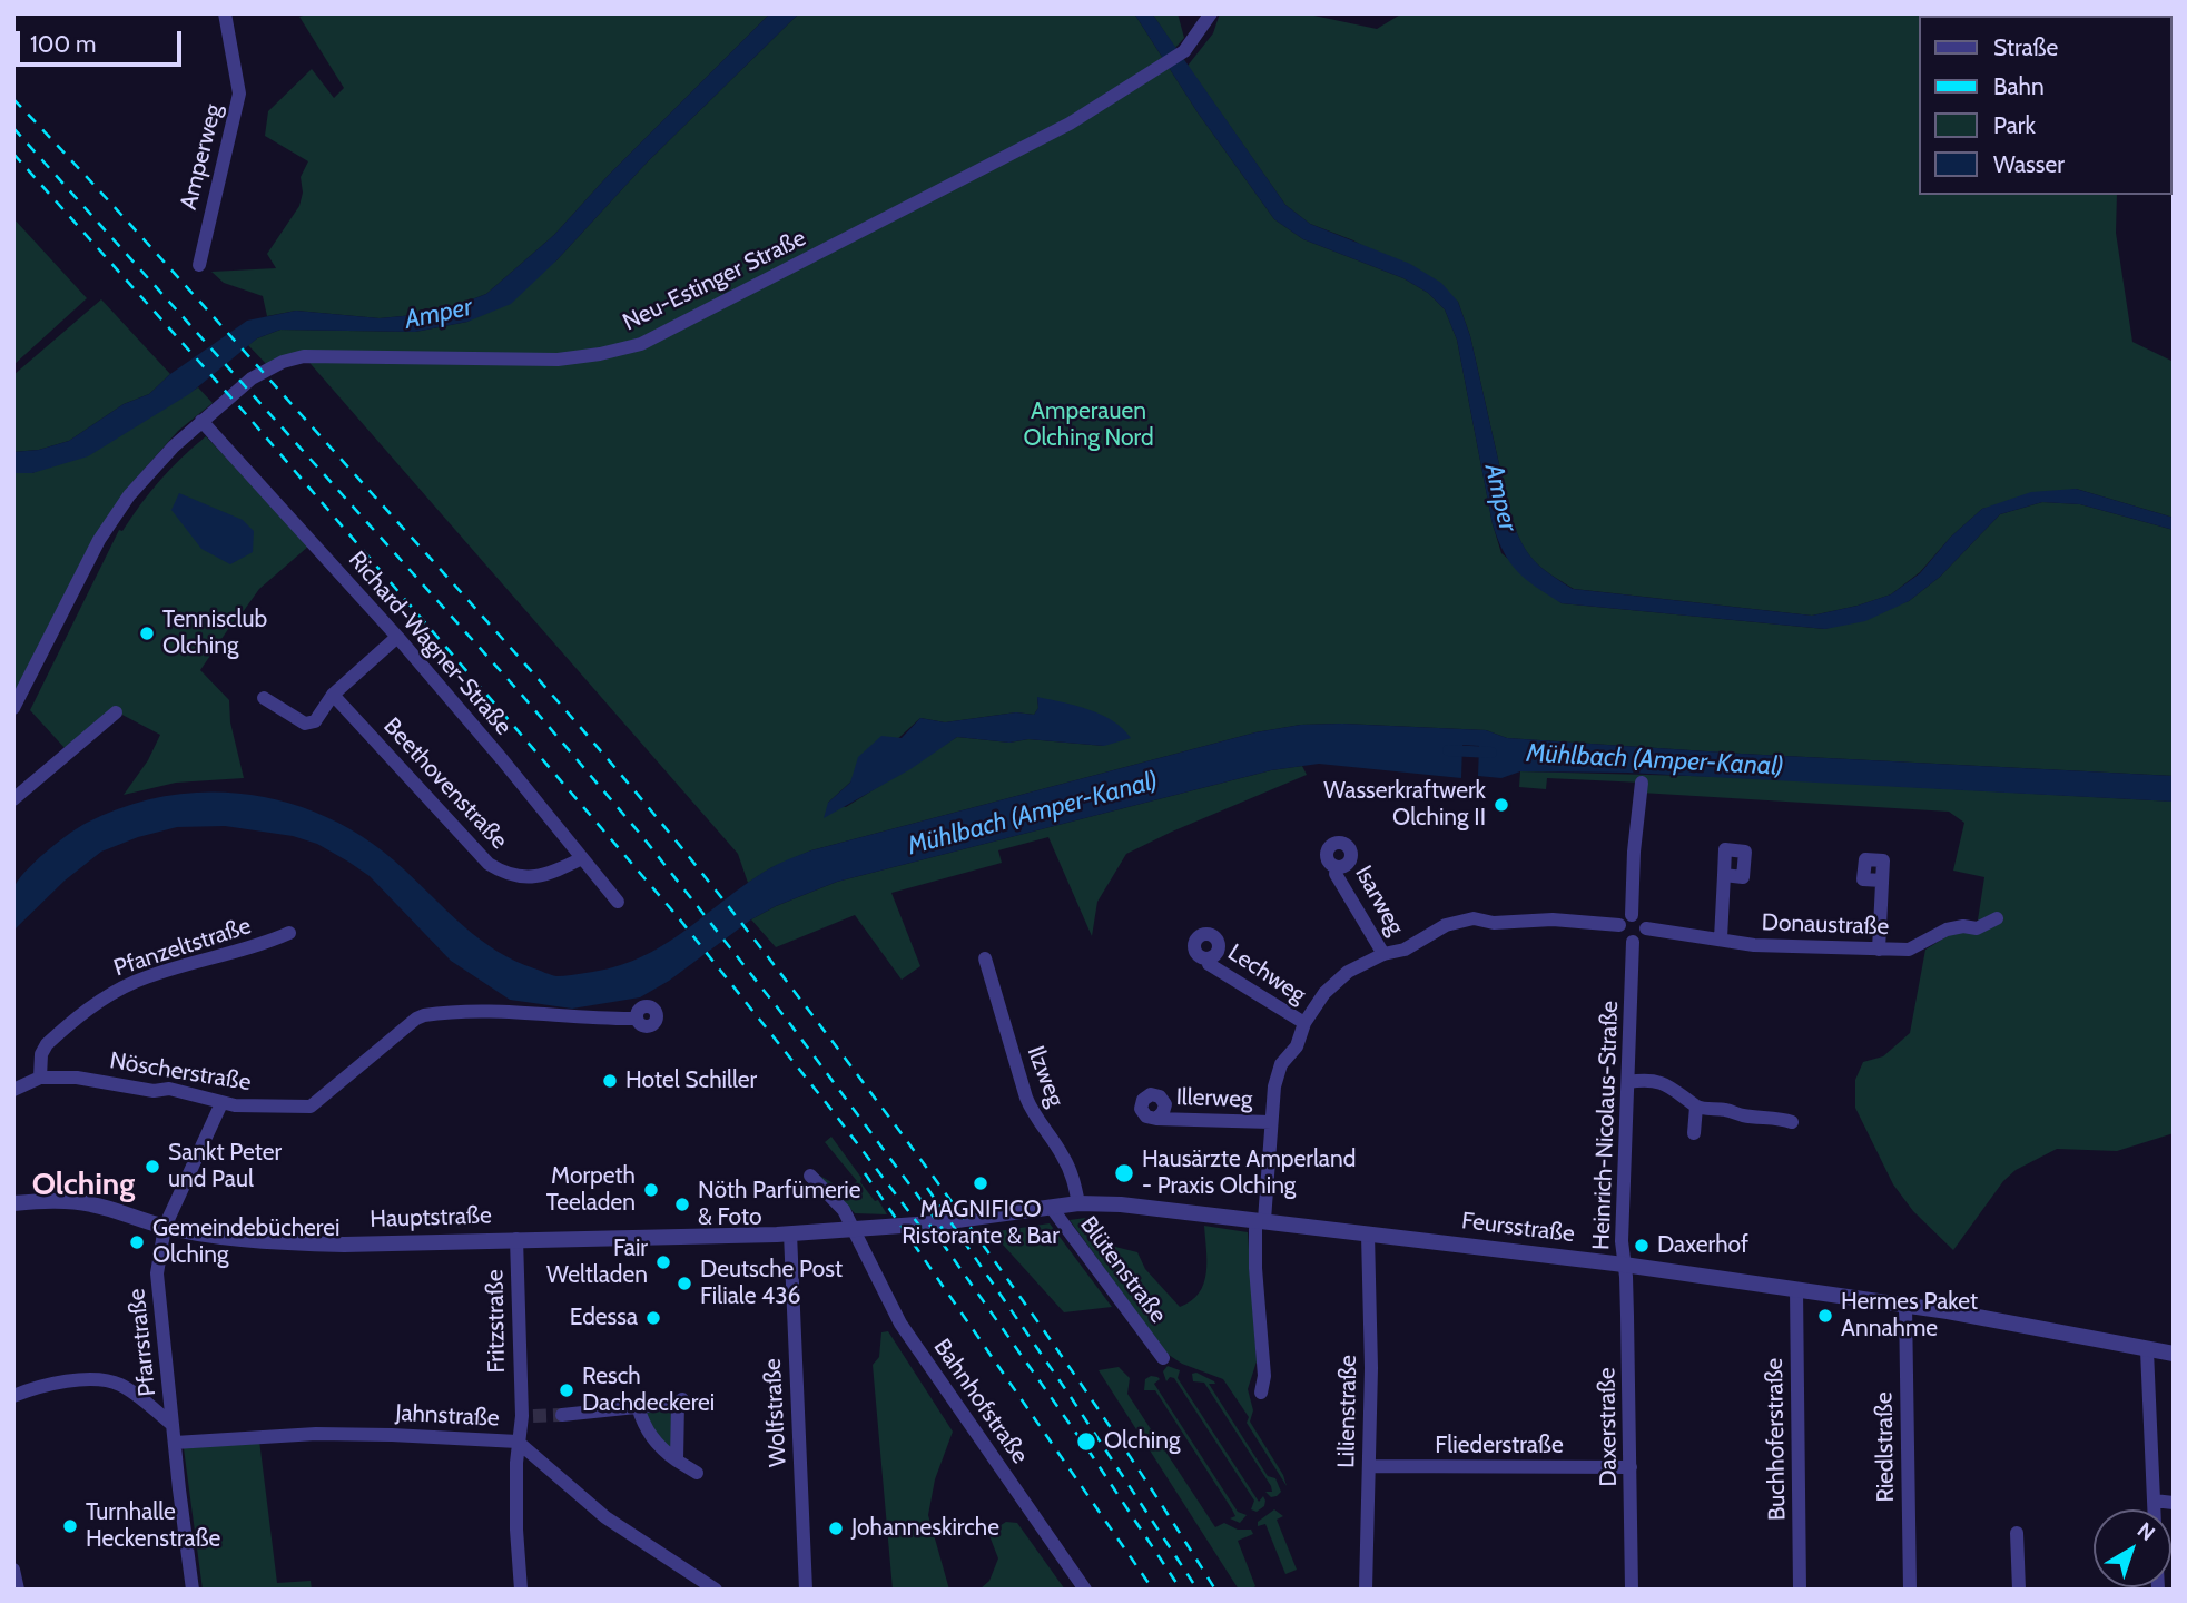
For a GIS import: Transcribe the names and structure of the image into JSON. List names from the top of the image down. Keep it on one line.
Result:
{"streets":{"street":["Amperweg","Neu-Estinger Straße","Richard-Wagner-Straße","Beethovenstraße","Isarweg","Donaustraße","Pfanzeltstraße","Lechweg","Nöscherstraße","Ilzweg","Illerweg","Heinrich-Nicolaus-Straße","Hauptstraße","Feursstraße","Blütenstraße","Fritzstraße","Pfarrstraße","Bahnhofstraße","Lilienstraße","Wolfstraße","Jahnstraße","Daxerstraße","Buchhoferstraße","Fliederstraße","Riedlstraße"]},"crossings":[["Neu-Estinger Straße","Richard-Wagner-Straße"],["Richard-Wagner-Straße","Beethovenstraße"],["Donaustraße","Heinrich-Nicolaus-Straße"],["Pfanzeltstraße","Nöscherstraße"],["Nöscherstraße","Pfarrstraße"],["Ilzweg","Feursstraße"],["Heinrich-Nicolaus-Straße","Feursstraße"],["Heinrich-Nicolaus-Straße","Daxerstraße"],["Hauptstraße","Feursstraße"],["Hauptstraße","Fritzstraße"],["Hauptstraße","Pfarrstraße"],["Hauptstraße","Bahnhofstraße"],["Hauptstraße","Wolfstraße"],["Feursstraße","Blütenstraße"],["Feursstraße","Bahnhofstraße"],["Feursstraße","Lilienstraße"],["Feursstraße","Daxerstraße"],["Feursstraße","Buchhoferstraße"],["Feursstraße","Riedlstraße"],["Fritzstraße","Jahnstraße"],["Pfarrstraße","Jahnstraße"],["Lilienstraße","Fliederstraße"],["Daxerstraße","Fliederstraße"]],"districts":["Olching"],"water":["Amper","Mühlbach (Amper-Kanal)"],"parks":["Amperauen Olching Nord"],"places":["Tennisclub Olching","Wasserkraftwerk Olching II","Hotel Schiller","Sankt Peter und Paul","Hausärzte Amperland - Praxis Olching","MAGNIFICO Ristorante & Bar","Morpeth Teeladen","Nöth Parfümerie & Foto","Gemeindebücherei Olching","Daxerhof","Fair Weltladen","Deutsche Post Filiale 436","Hermes Paket Annahme","Edessa","Resch Dachdeckerei","Olching","Turnhalle Heckenstraße","Johanneskirche"],"legend":["Straße","Bahn","Park","Wasser"],"scale_bar":"100 m","north":"top right"}
